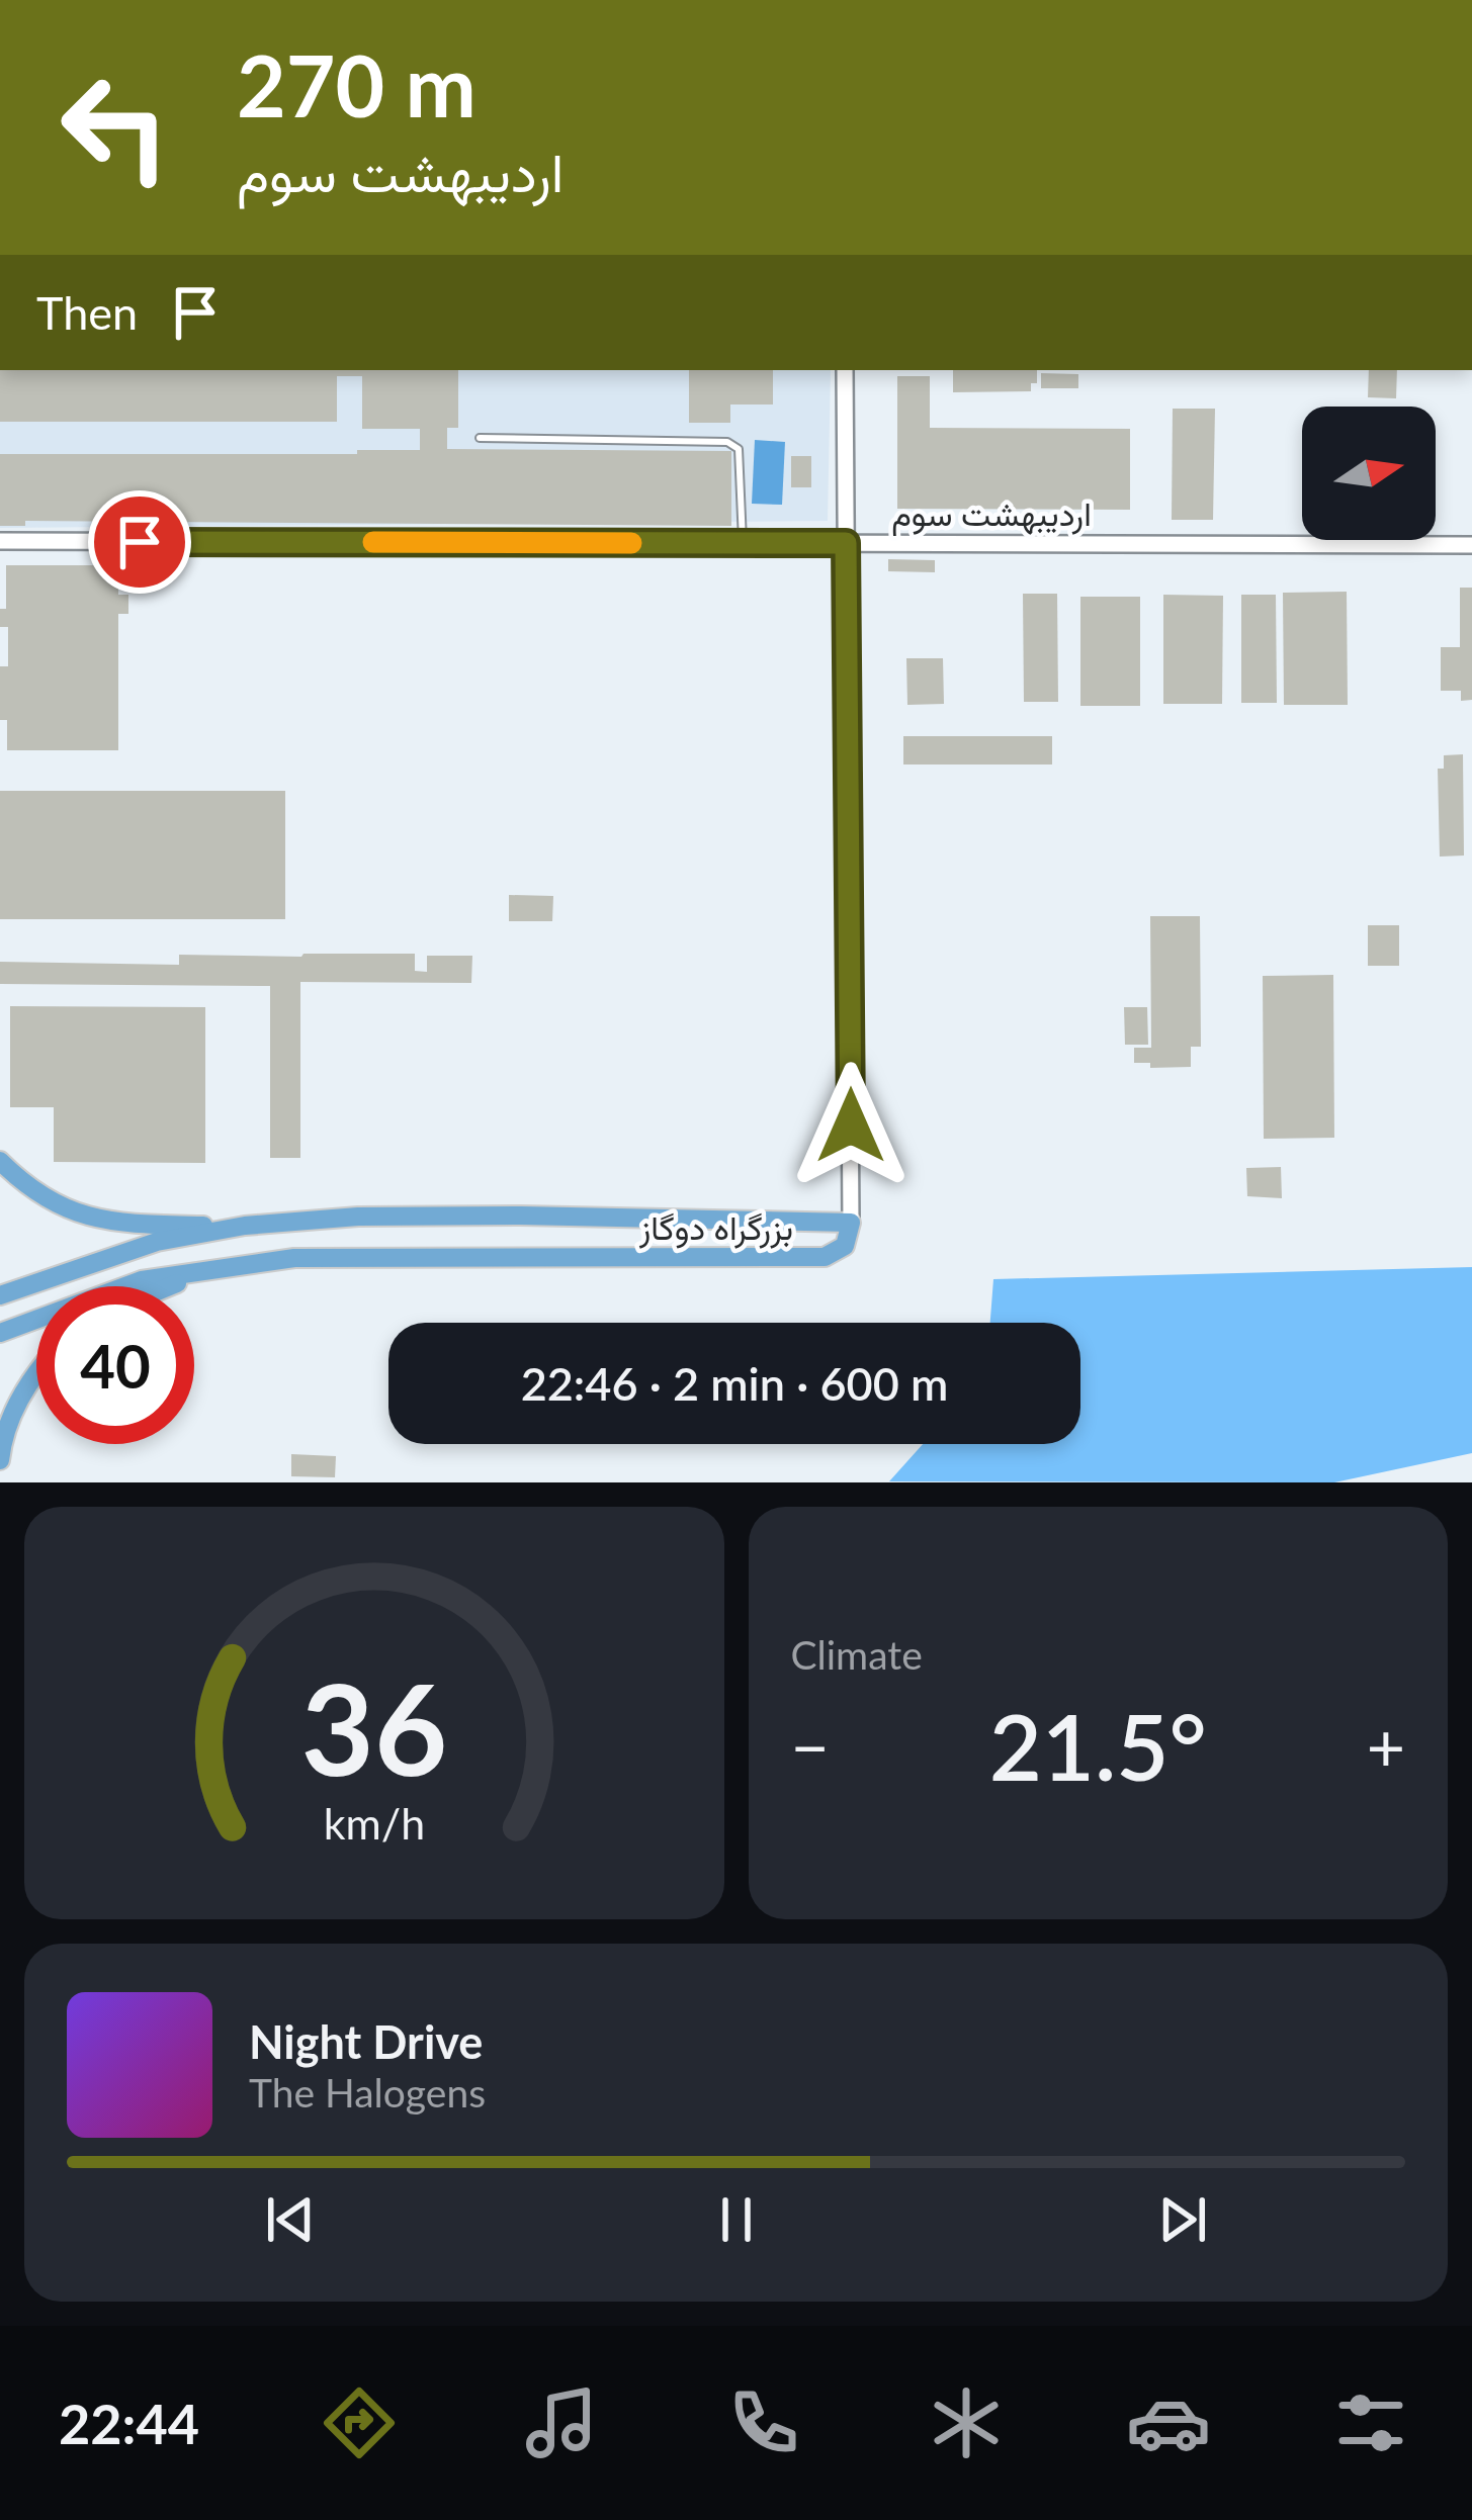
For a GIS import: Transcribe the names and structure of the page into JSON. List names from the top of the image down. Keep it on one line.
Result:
{"streets":{"highway":["بزرگراه دوگاز"],"street":["اردیبهشت سوم"]},"north":"right","page":{"turn":["270 m","اردیبهشت سوم"],"then":"Then","limit":"40","trip":"22:46 · 2 min · 600 m","tile":"Climate","heat":["−","21.5°","+"],"song":["Night Drive","The Halogens"],"tabs":"22:44","gauge":["36","km/h"]}}
